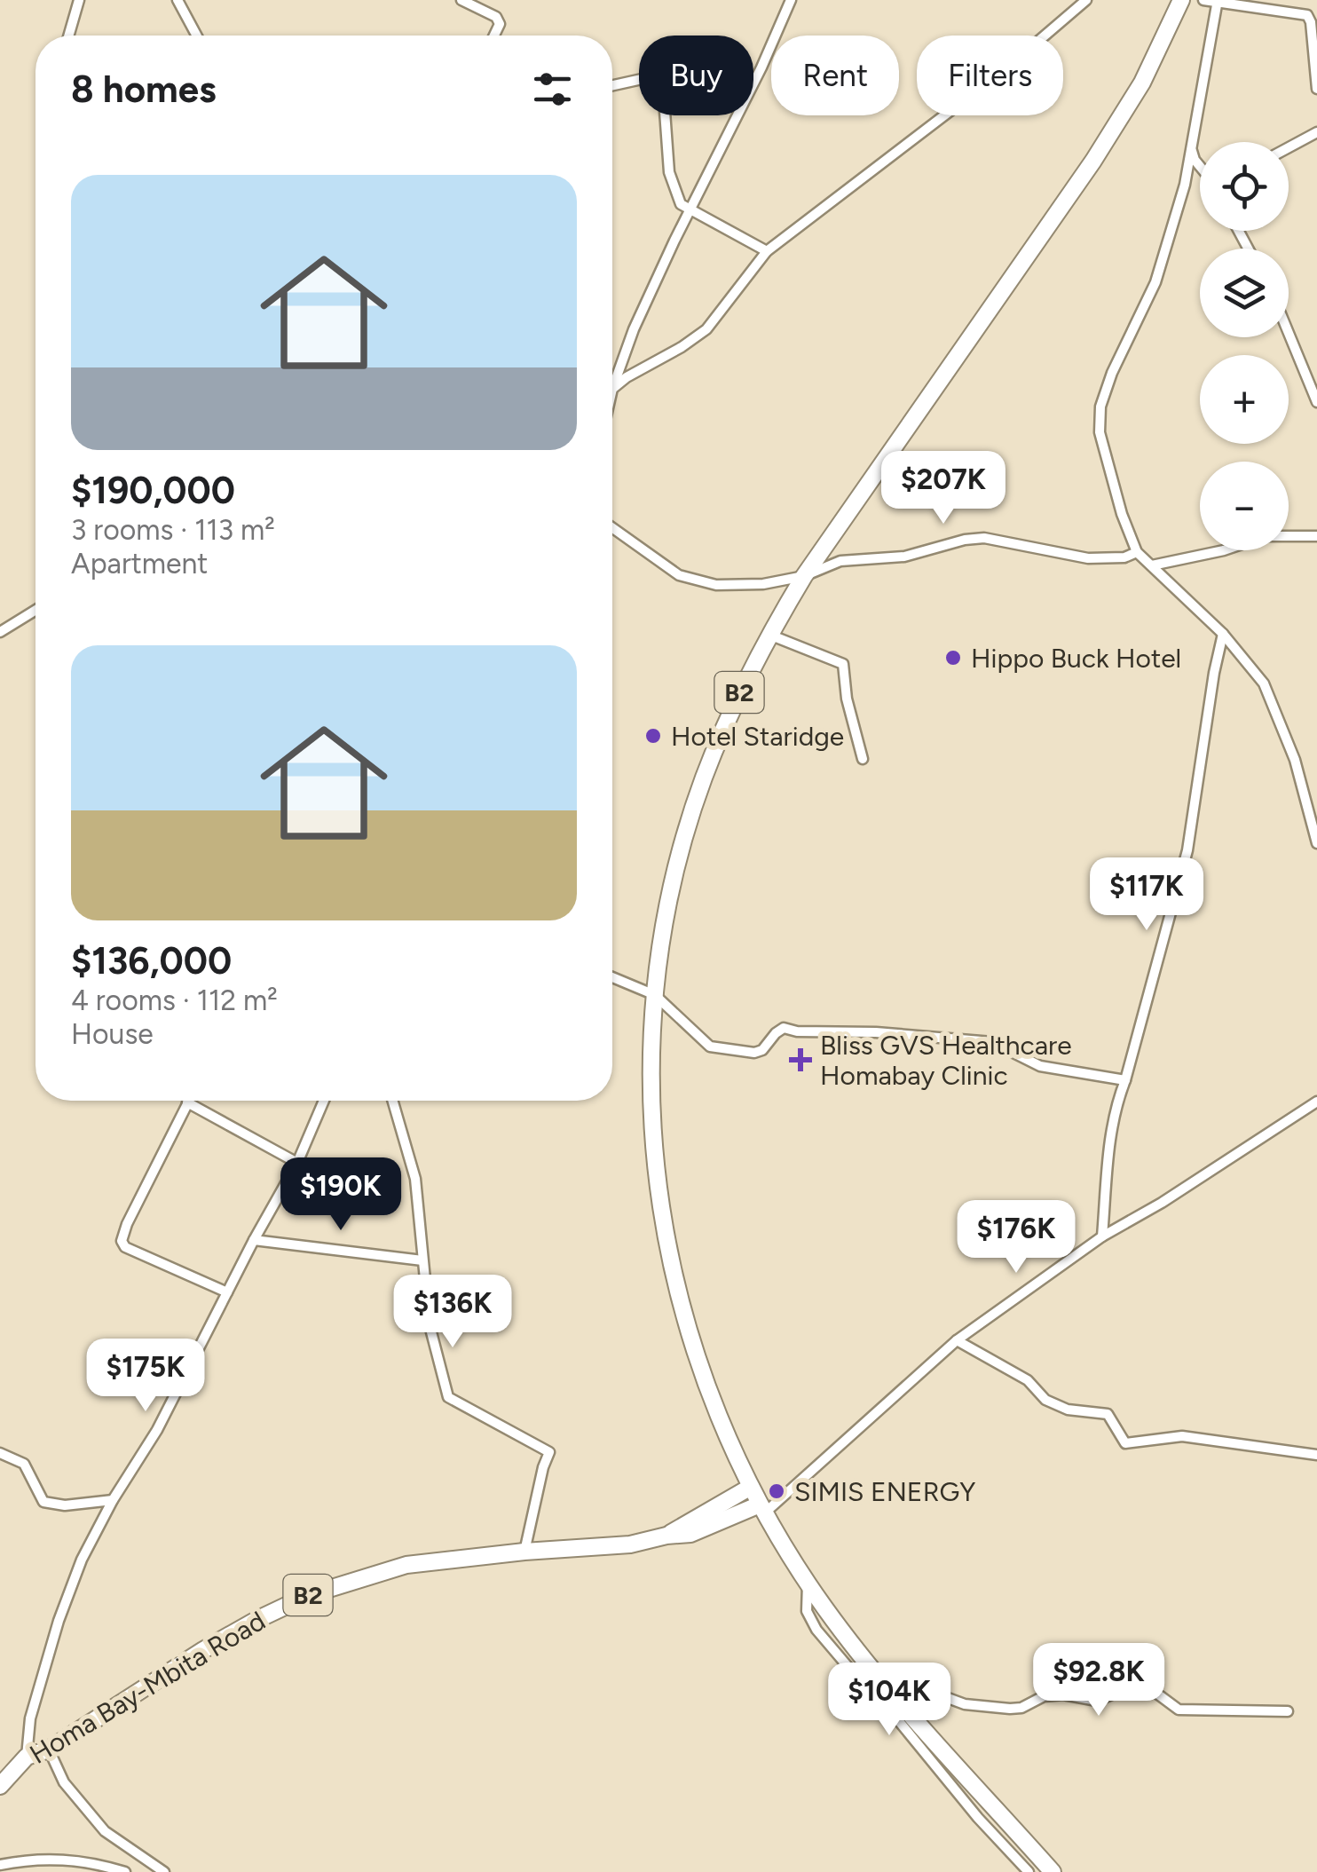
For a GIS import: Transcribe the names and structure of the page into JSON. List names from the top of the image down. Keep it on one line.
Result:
{"streets":{"highway":["B2","Homa Bay-Mbita Road"]},"crossings":[["B2","Homa Bay-Mbita Road"]],"places":{"other":["Hippo Buck Hotel","Hotel Staridge","SIMIS ENERGY"],"health":["Bliss GVS Healthcare Homabay Clinic"]},"page":{"chip":["Buy","Rent","Filters"],"heading":"8 homes","map_buttons":["+","−"],"list":[{"name":"$190,000","note":"3 rooms · 113 m² · Apartment"},{"name":"$136,000","note":"4 rooms · 112 m² · House"}],"price":["$207K","$117K","$190K","$176K","$136K","$175K","$92.8K","$104K"]}}
